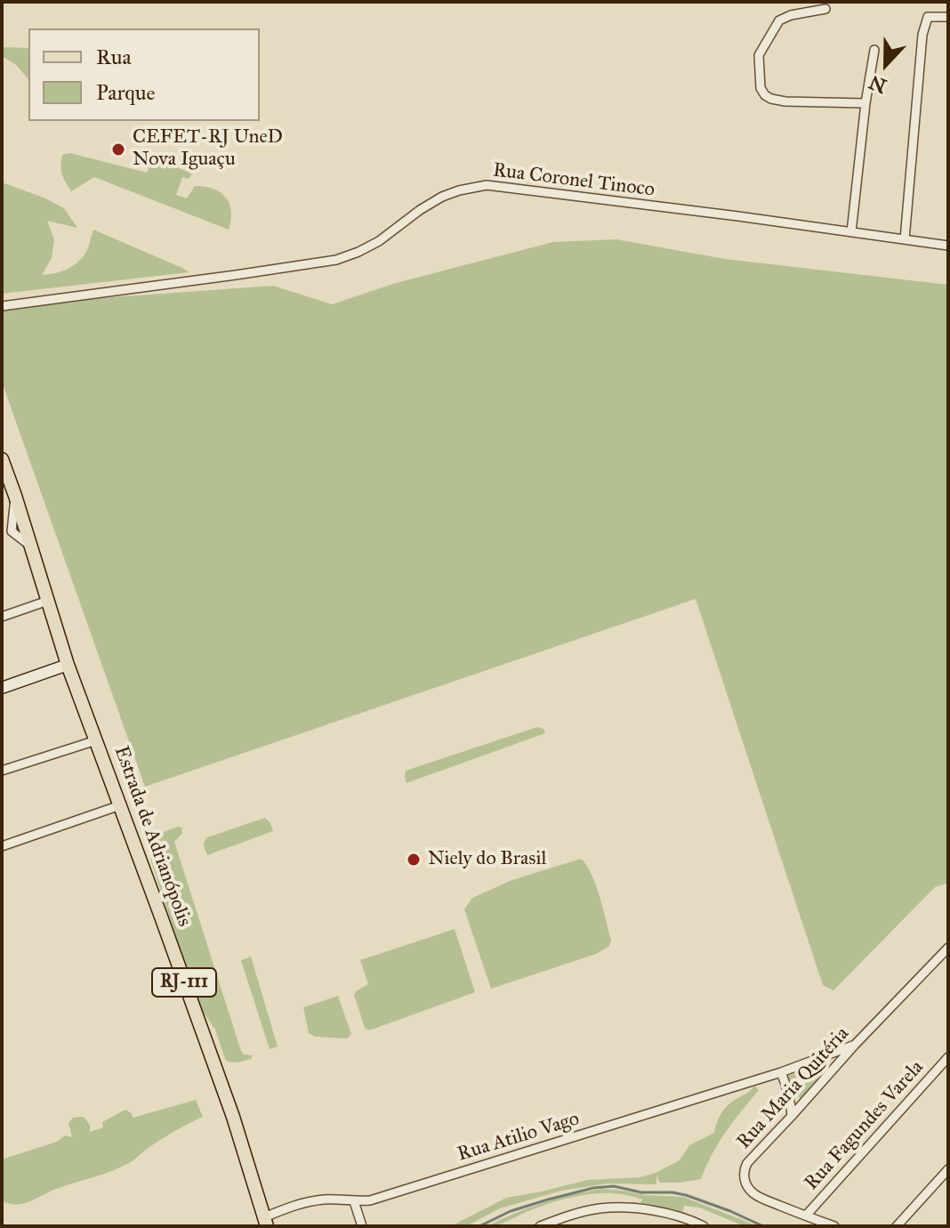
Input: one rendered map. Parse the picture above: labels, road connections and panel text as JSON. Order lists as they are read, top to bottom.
{
  "streets": {
    "main road": ["Estrada de Adrianópolis", "RJ-111"],
    "street": [
      "Rua Coronel Tinoco",
      "Rua Maria Quitéria",
      "Rua Fagundes Varela",
      "Rua Atilio Vago"
    ]
  },
  "crossings": [
    ["Estrada de Adrianópolis", "Rua Atilio Vago"],
    ["Rua Maria Quitéria", "Rua Fagundes Varela"],
    ["Rua Maria Quitéria", "Rua Atilio Vago"]
  ],
  "places": ["CEFET-RJ UneD Nova Iguaçu", "Niely do Brasil"],
  "legend": ["Rua", "Parque"],
  "north": "bottom"
}
